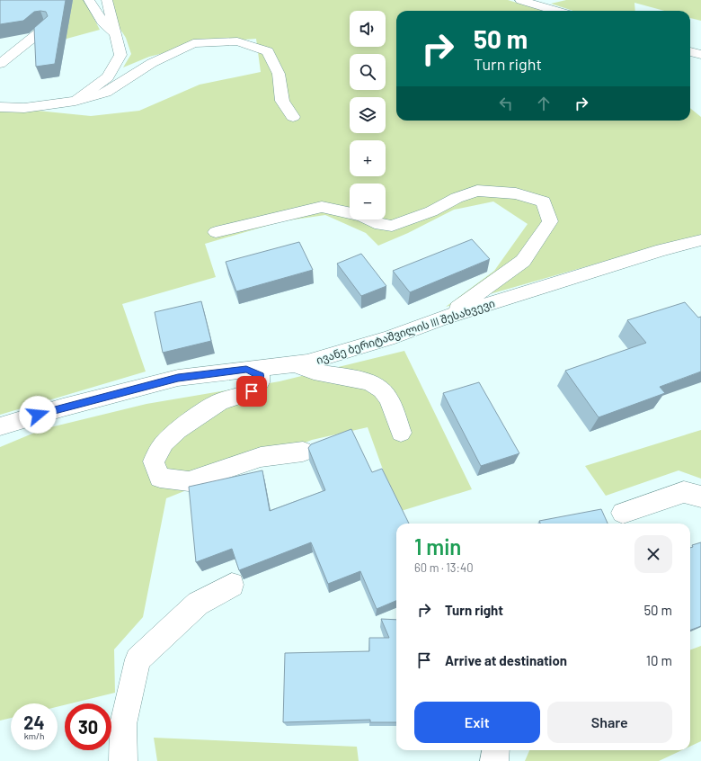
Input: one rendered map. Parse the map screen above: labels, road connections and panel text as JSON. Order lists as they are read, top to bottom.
{
  "streets": {
    "street": ["ივანე ბერიტაშვილის III შესახვევი"]
  },
  "page": {
    "map_buttons": ["+", "−"],
    "turn": ["50 m", "Turn right"],
    "heading": ["1 min", "60 m · 13:40"],
    "list": [
      {
        "name": "Turn right",
        "value": "50 m"
      },
      {
        "name": "Arrive at destination",
        "value": "10 m"
      }
    ],
    "buttons": ["Exit", "Share"],
    "speed": "24 km/h",
    "limit": "30"
  }
}
